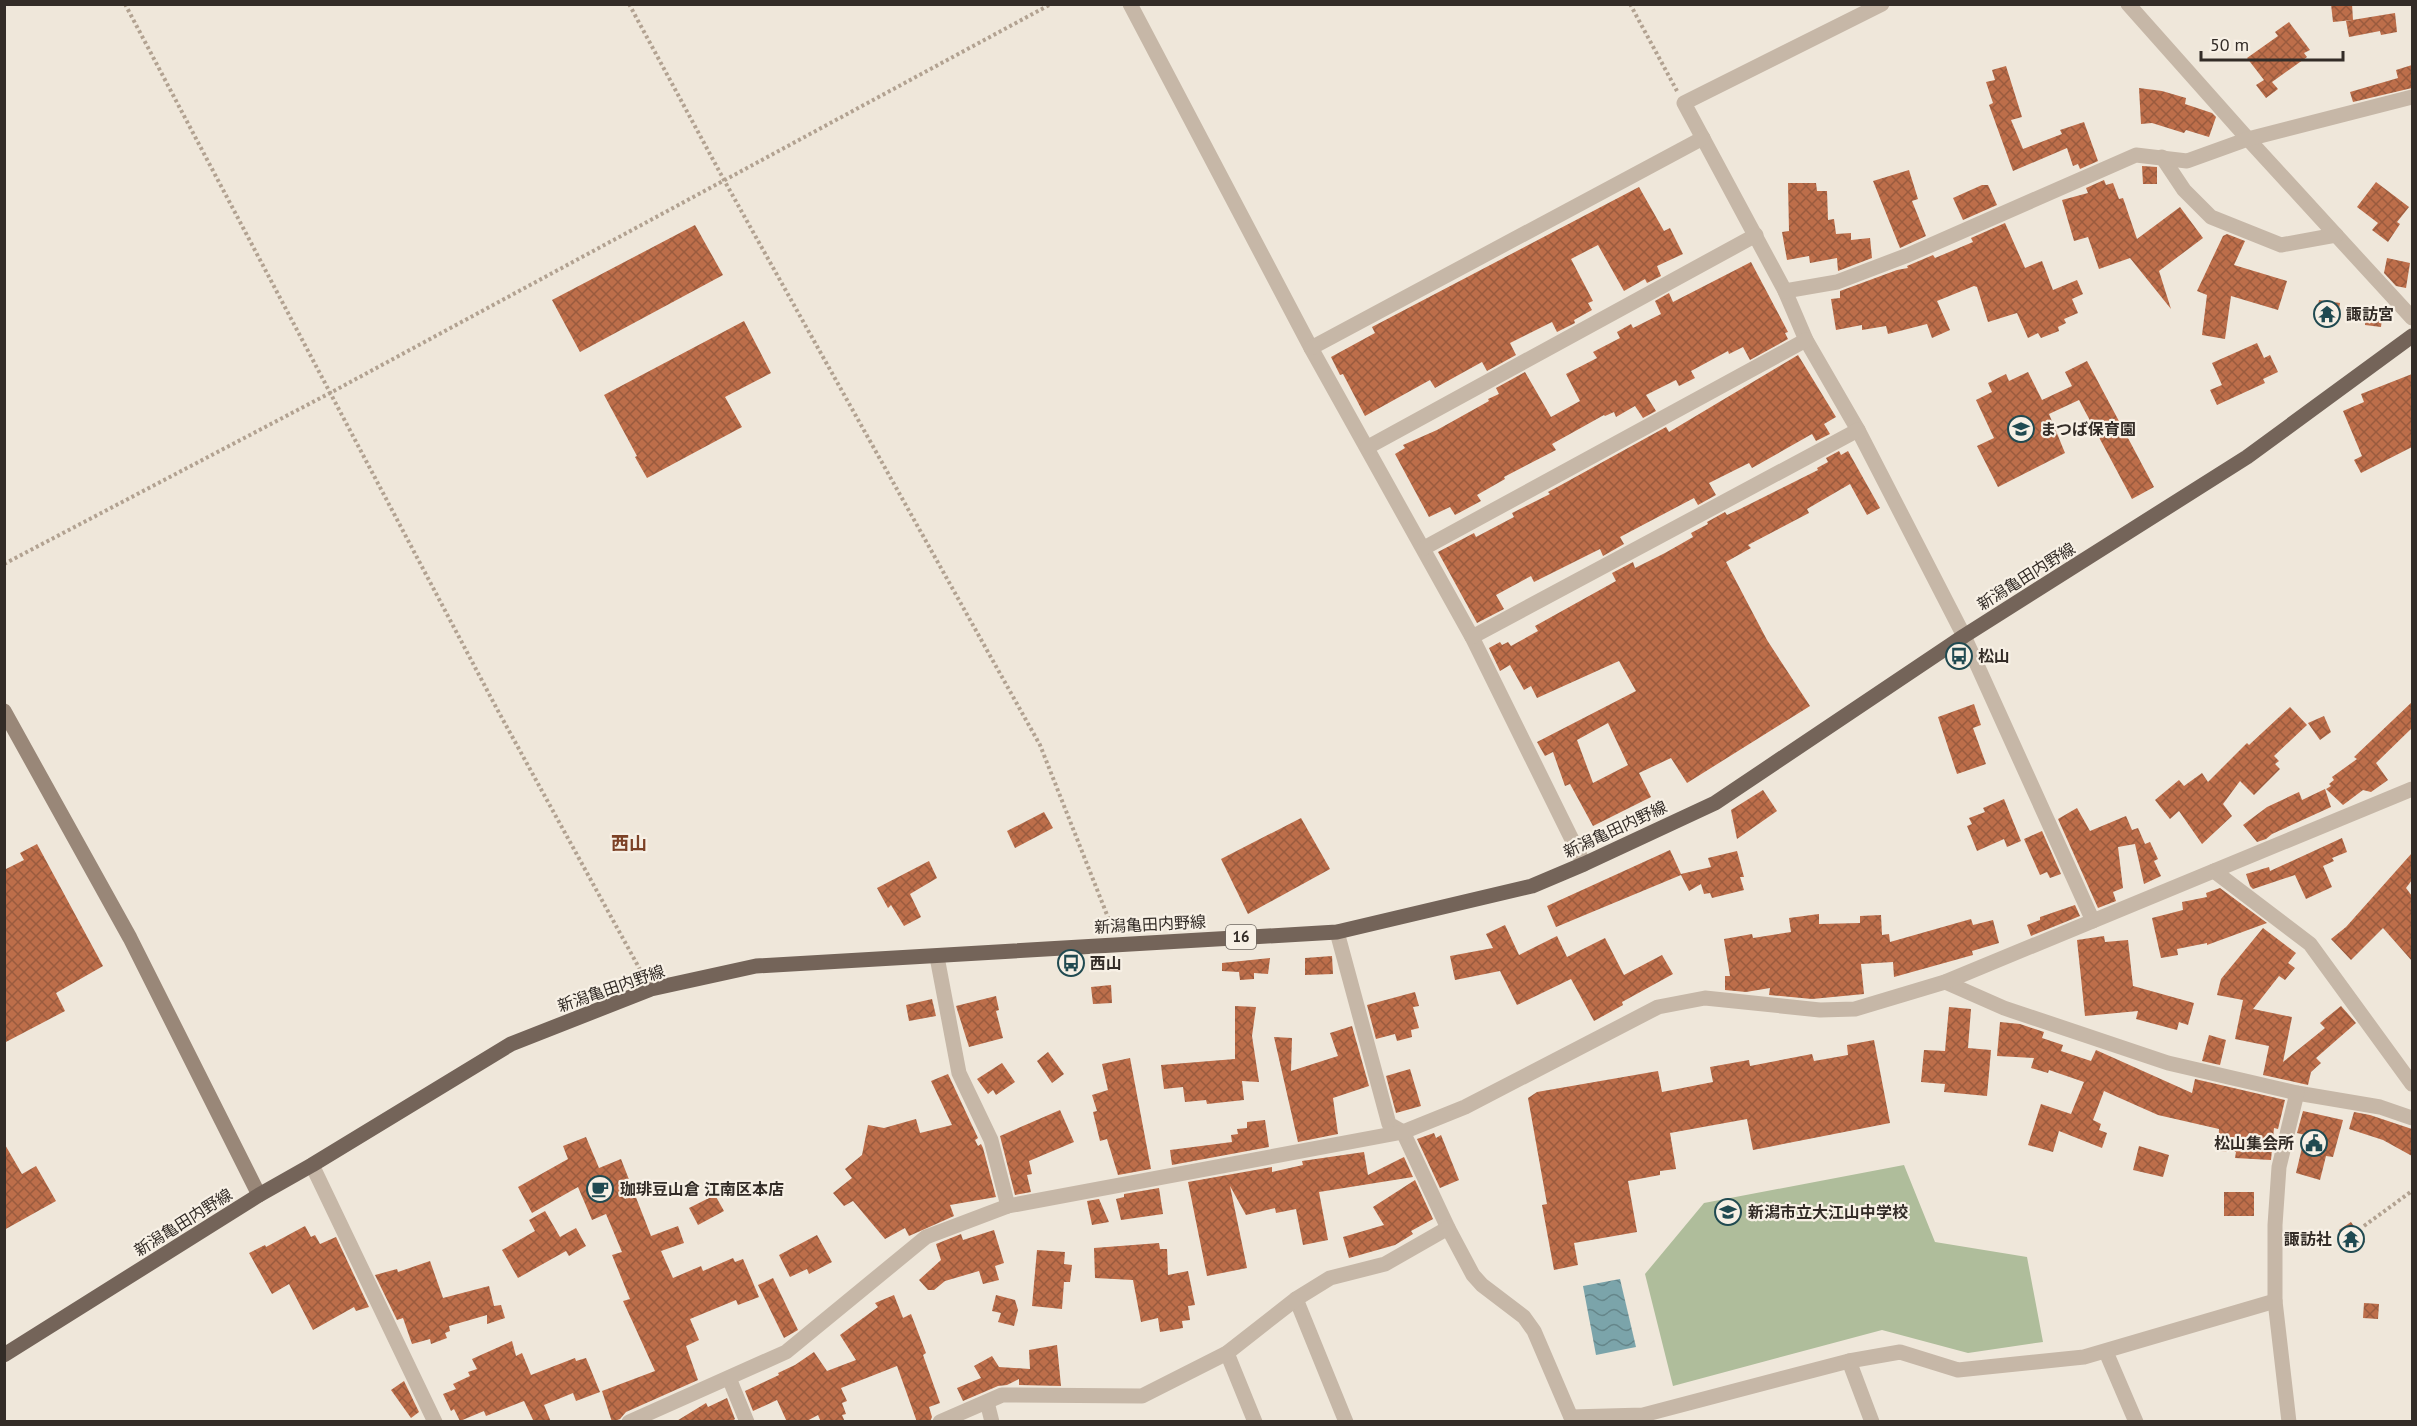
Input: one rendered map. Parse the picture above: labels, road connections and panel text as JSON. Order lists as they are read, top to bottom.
{
  "streets": {
    "main road": ["新潟亀田内野線", "16"]
  },
  "districts": ["西山"],
  "places": {
    "temple": ["諏訪宮", "諏訪社"],
    "school or university": ["まつば保育園", "新潟市立大江山中学校"],
    "bus stop": ["松山", "西山"],
    "public building": ["松山集会所"],
    "cafe": ["珈琲豆山倉 江南区本店"]
  },
  "scale_bar": "50 m"
}
